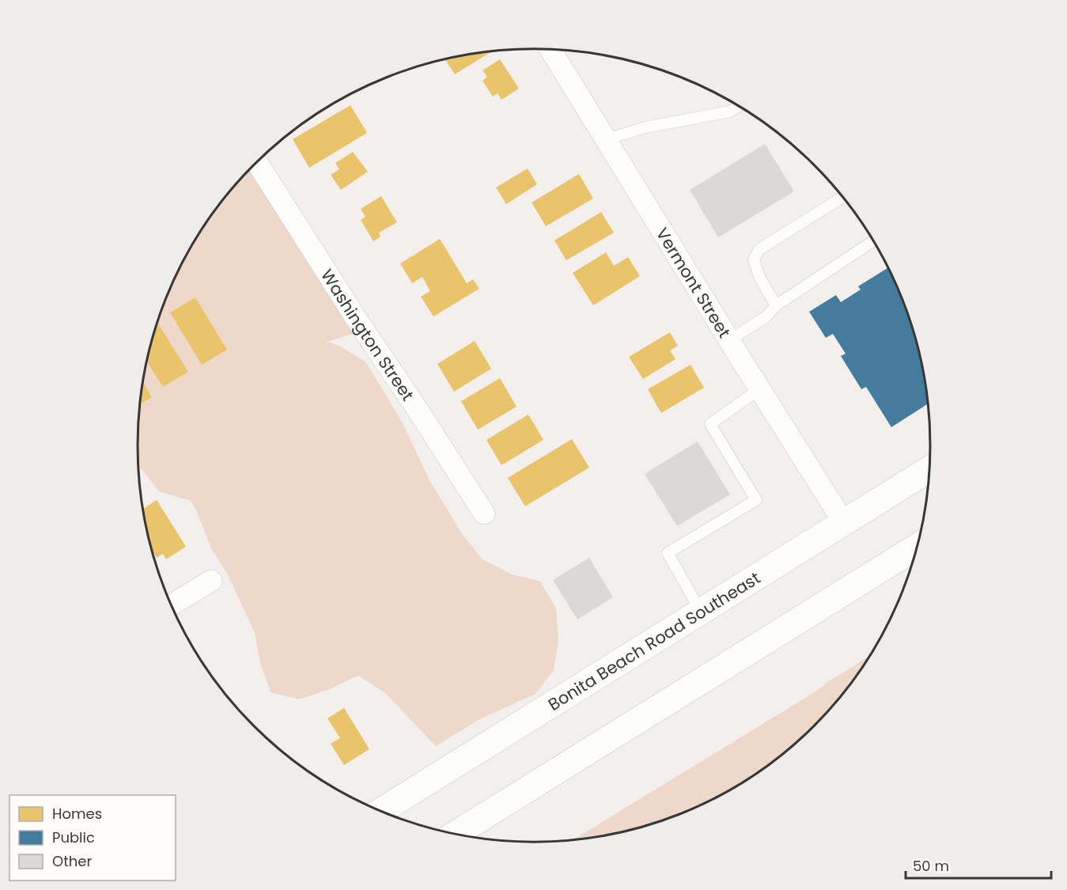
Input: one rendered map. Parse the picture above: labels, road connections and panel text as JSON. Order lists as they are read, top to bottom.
{
  "streets": {
    "main road": ["Bonita Beach Road Southeast"],
    "street": ["Vermont Street", "Washington Street"]
  },
  "crossings": [
    ["Vermont Street", "Bonita Beach Road Southeast"]
  ],
  "legend": ["Homes", "Public", "Other"],
  "scale_bar": "50 m"
}
